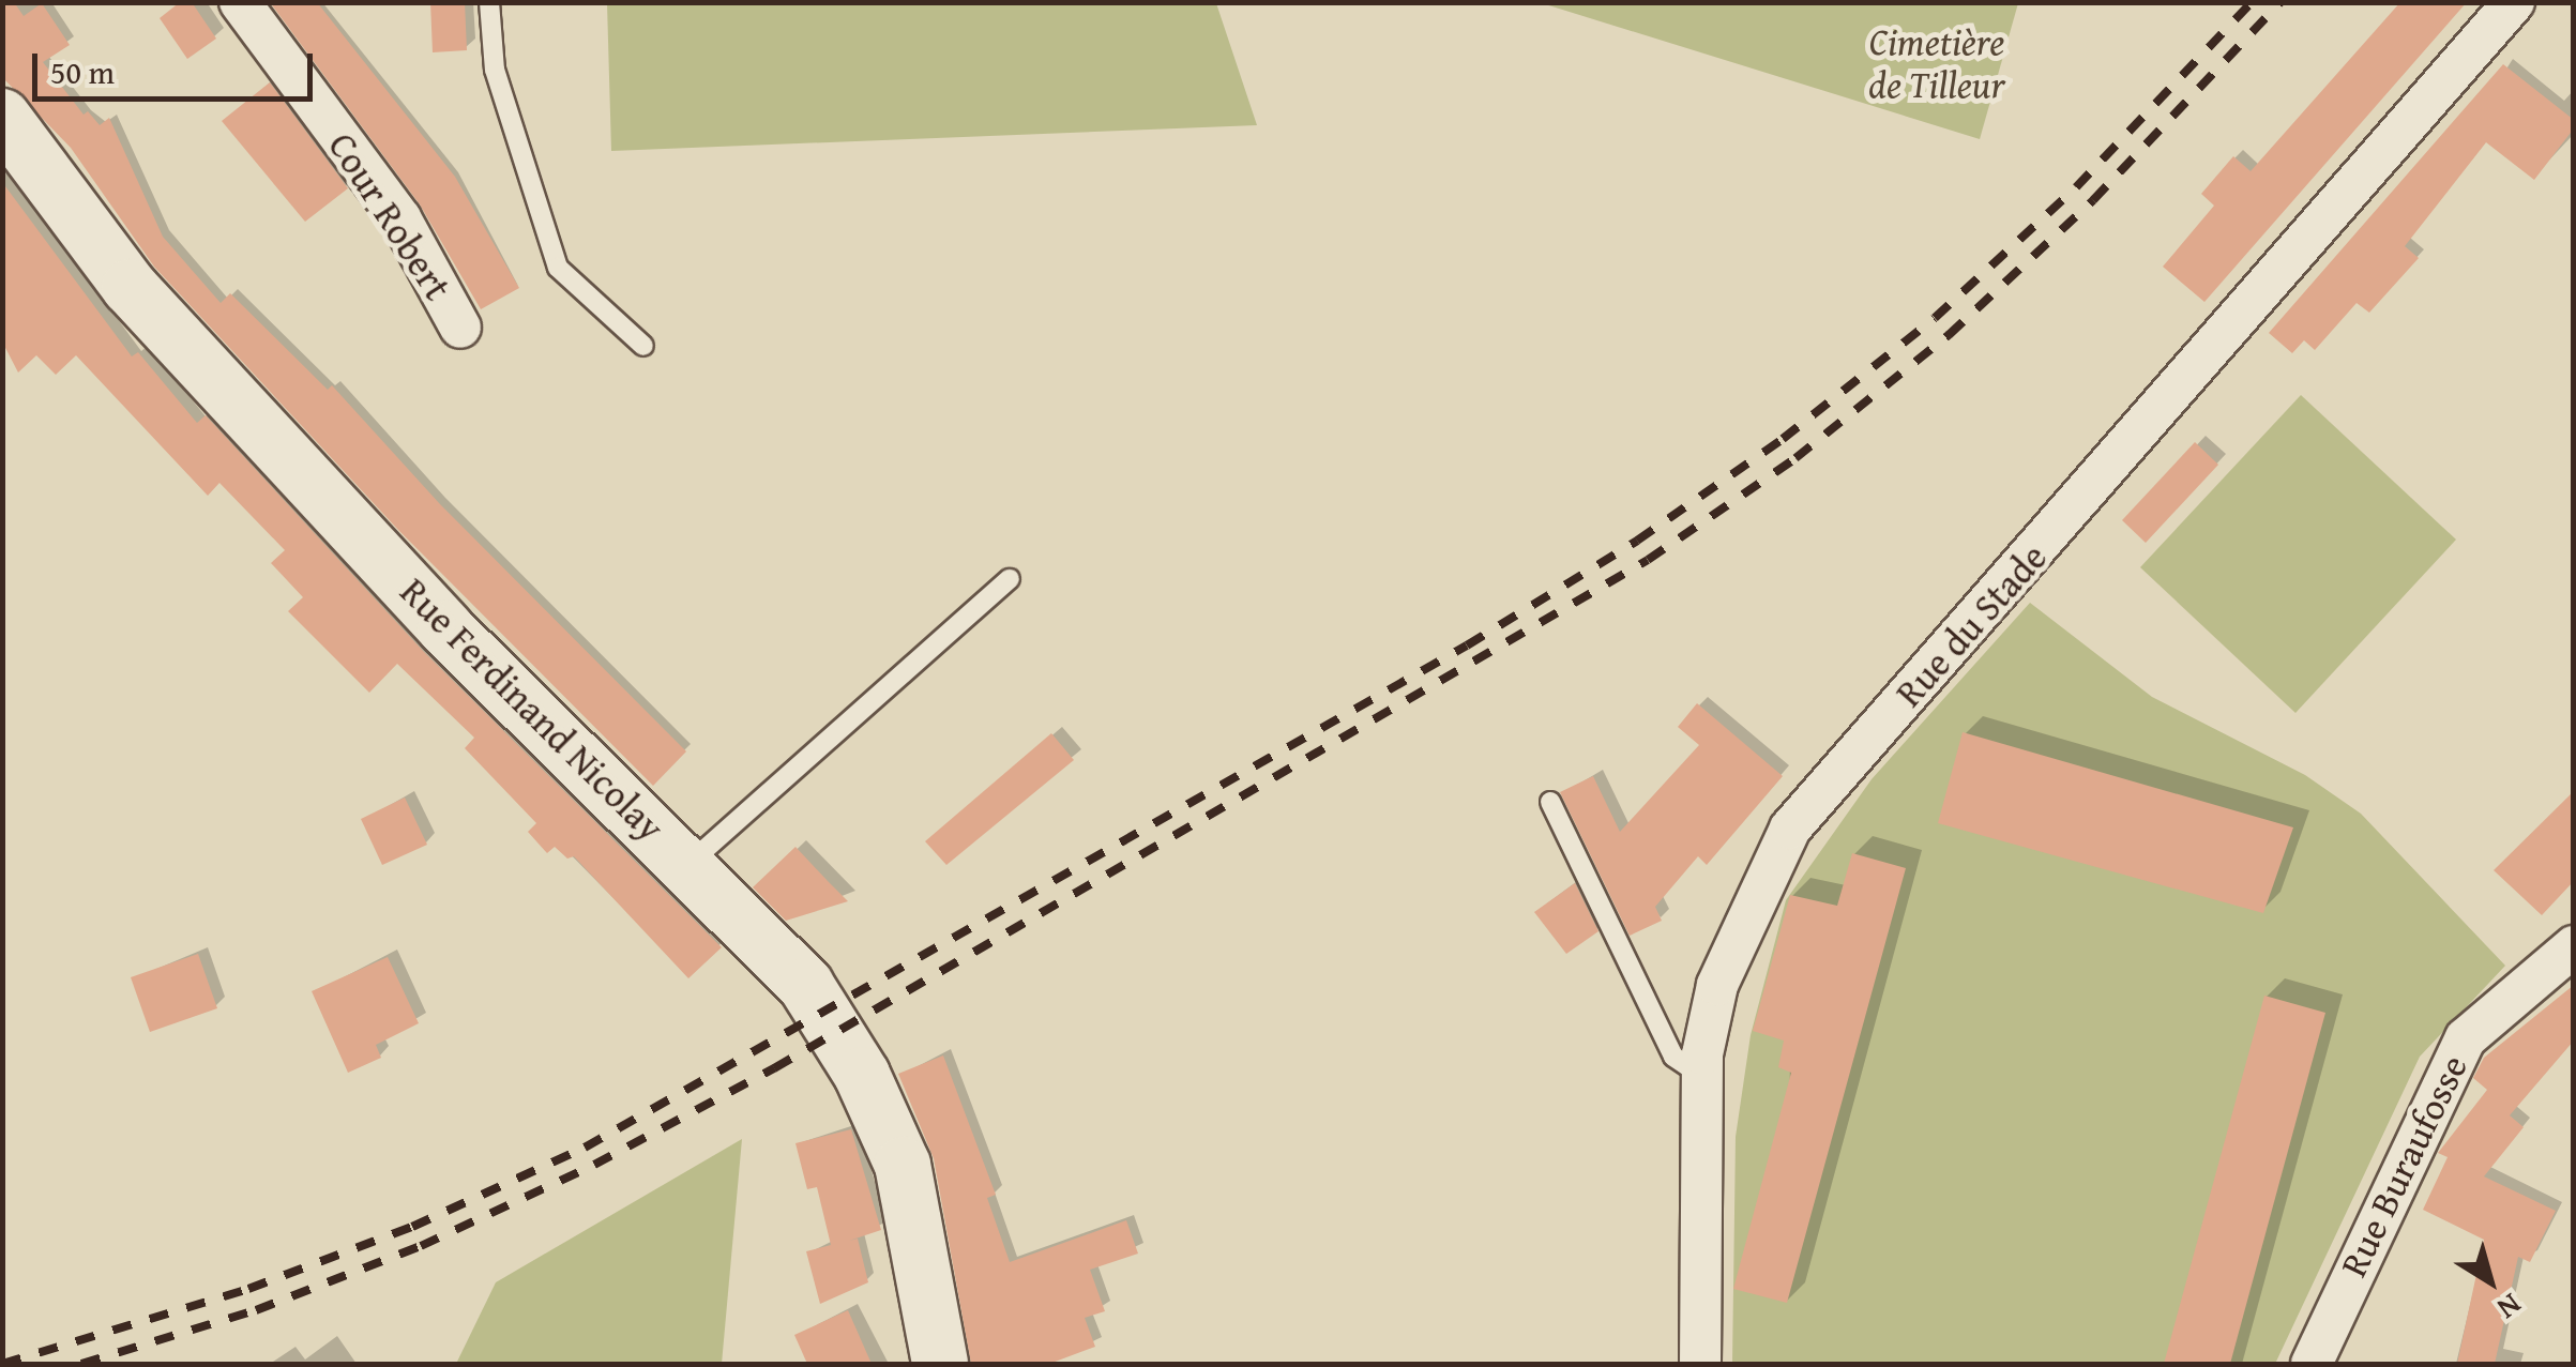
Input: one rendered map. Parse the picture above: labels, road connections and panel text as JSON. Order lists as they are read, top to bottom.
{
  "streets": {
    "street": [
      "Cour Robert",
      "Rue du Stade",
      "Rue Ferdinand Nicolay",
      "Rue Buraufosse"
    ]
  },
  "parks": ["Cimetière de Tilleur"],
  "scale_bar": "50 m",
  "north": "bottom right"
}
